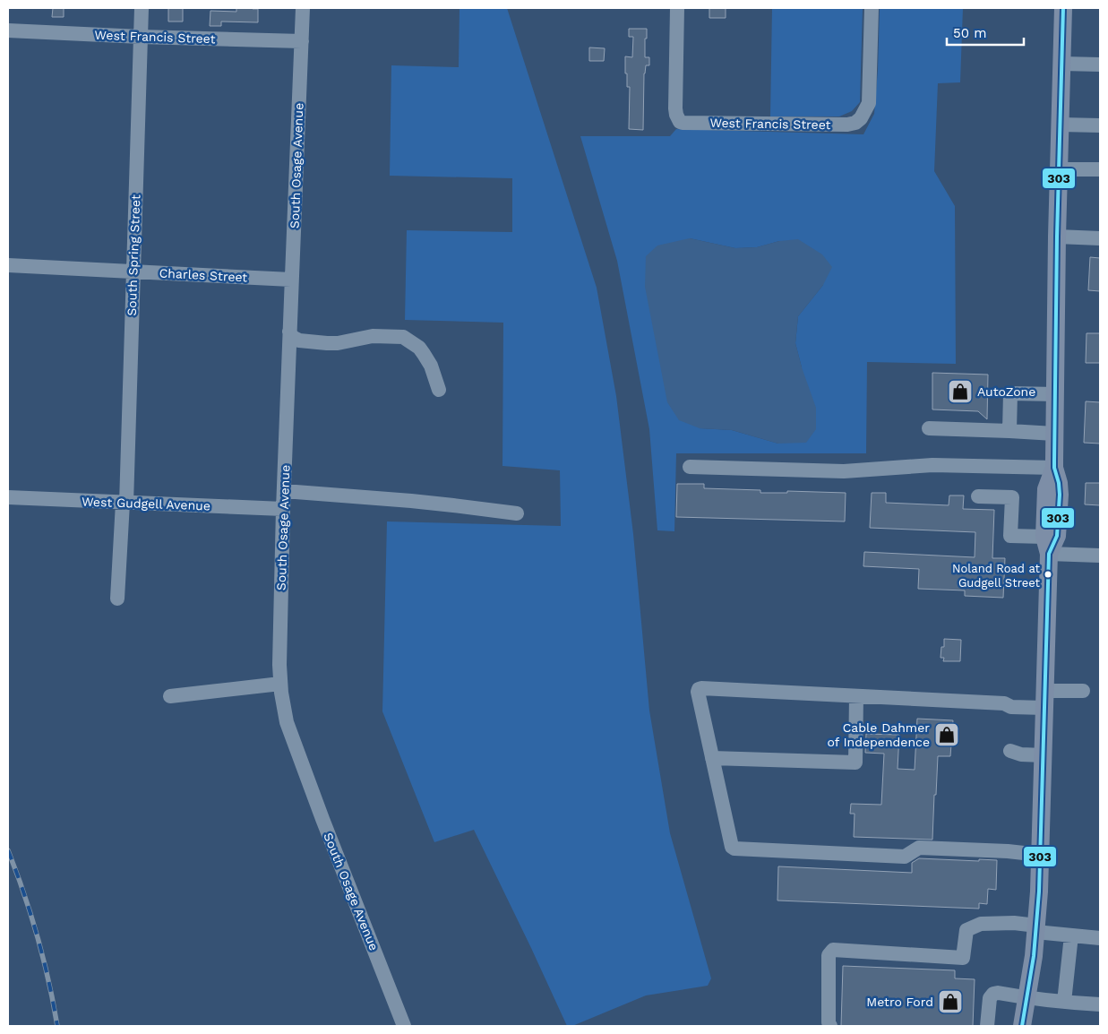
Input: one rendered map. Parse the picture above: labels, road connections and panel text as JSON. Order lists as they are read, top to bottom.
{
  "streets": {
    "street": [
      "West Francis Street",
      "South Osage Avenue",
      "South Spring Street",
      "Charles Street",
      "West Gudgell Avenue"
    ]
  },
  "crossings": [
    ["West Francis Street", "South Osage Avenue"],
    ["West Francis Street", "South Spring Street"],
    ["South Osage Avenue", "Charles Street"],
    ["South Osage Avenue", "West Gudgell Avenue"],
    ["South Spring Street", "Charles Street"],
    ["South Spring Street", "West Gudgell Avenue"]
  ],
  "places": {
    "shop": ["AutoZone", "Cable Dahmer of Independence", "Metro Ford"],
    "other": ["Noland Road at Gudgell Street"]
  },
  "lines": ["transit line 303"],
  "scale_bar": "50 m"
}
